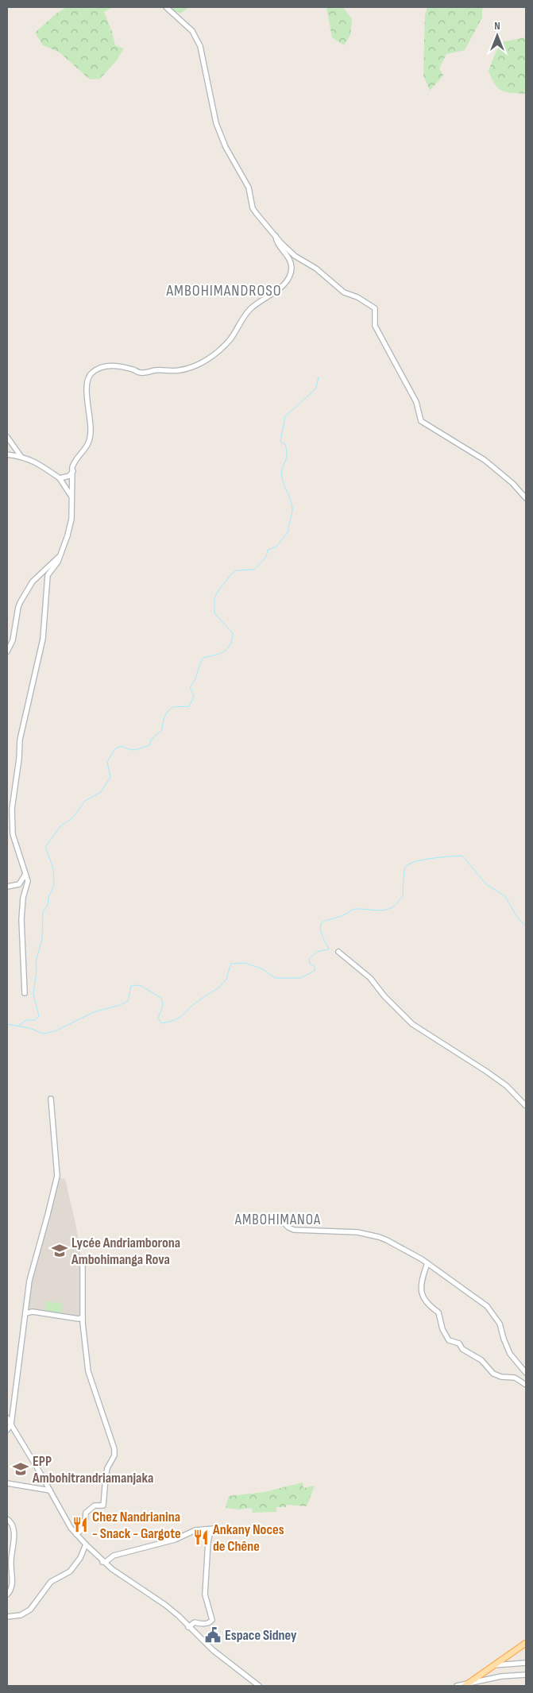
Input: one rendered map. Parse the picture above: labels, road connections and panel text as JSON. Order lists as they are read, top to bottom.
{
  "districts": ["AMBOHIMANDROSO", "AMBOHIMANOA"],
  "places": {
    "school or university": ["Lycée Andriamborona Ambohimanga Rova", "EPP Ambohitrandriamanjaka"],
    "restaurant": ["Chez Nandrianina - Snack - Gargote", "Ankany Noces de Chêne"],
    "public building": ["Espace Sidney"]
  },
  "north": "top"
}
